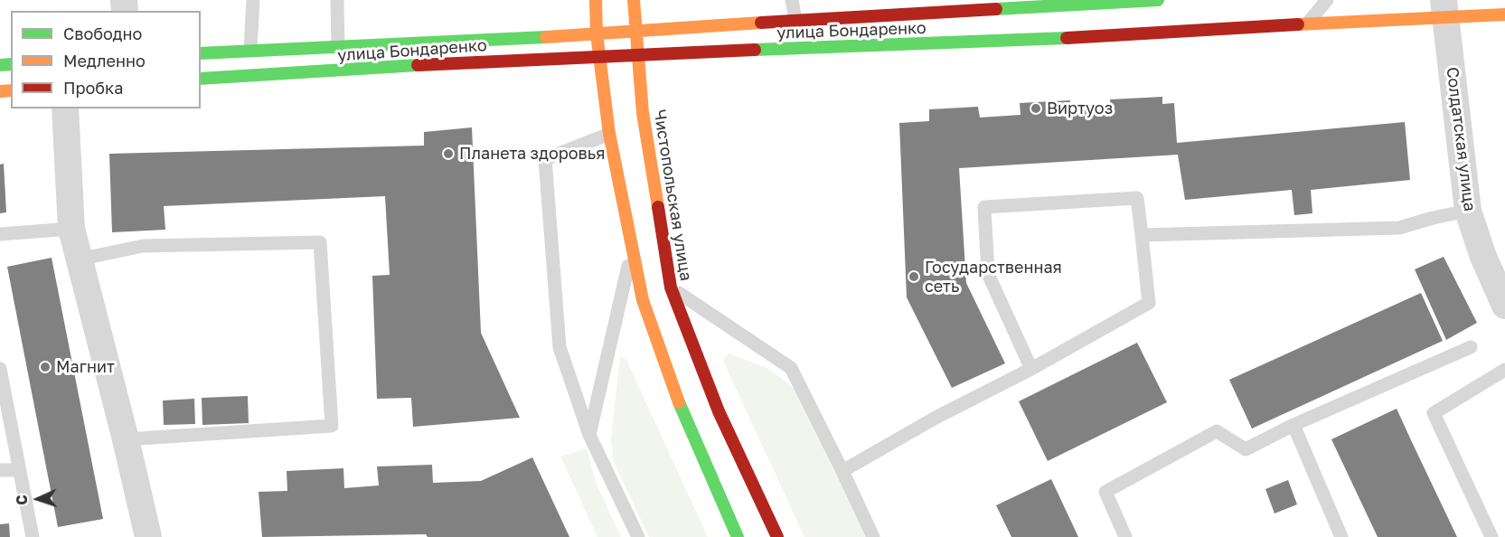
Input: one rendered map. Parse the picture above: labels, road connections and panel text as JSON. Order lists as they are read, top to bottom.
{
  "streets": {
    "street": ["улица Бондаренко", "Солдатская улица", "Чистопольская улица"]
  },
  "crossings": [
    ["улица Бондаренко", "Солдатская улица"],
    ["улица Бондаренко", "Чистопольская улица"]
  ],
  "places": [
    "Виртуоз",
    "Планета здоровья",
    "Государственная сеть",
    "Магнит"
  ],
  "legend": ["Свободно", "Медленно", "Пробка"],
  "north": "left"
}
